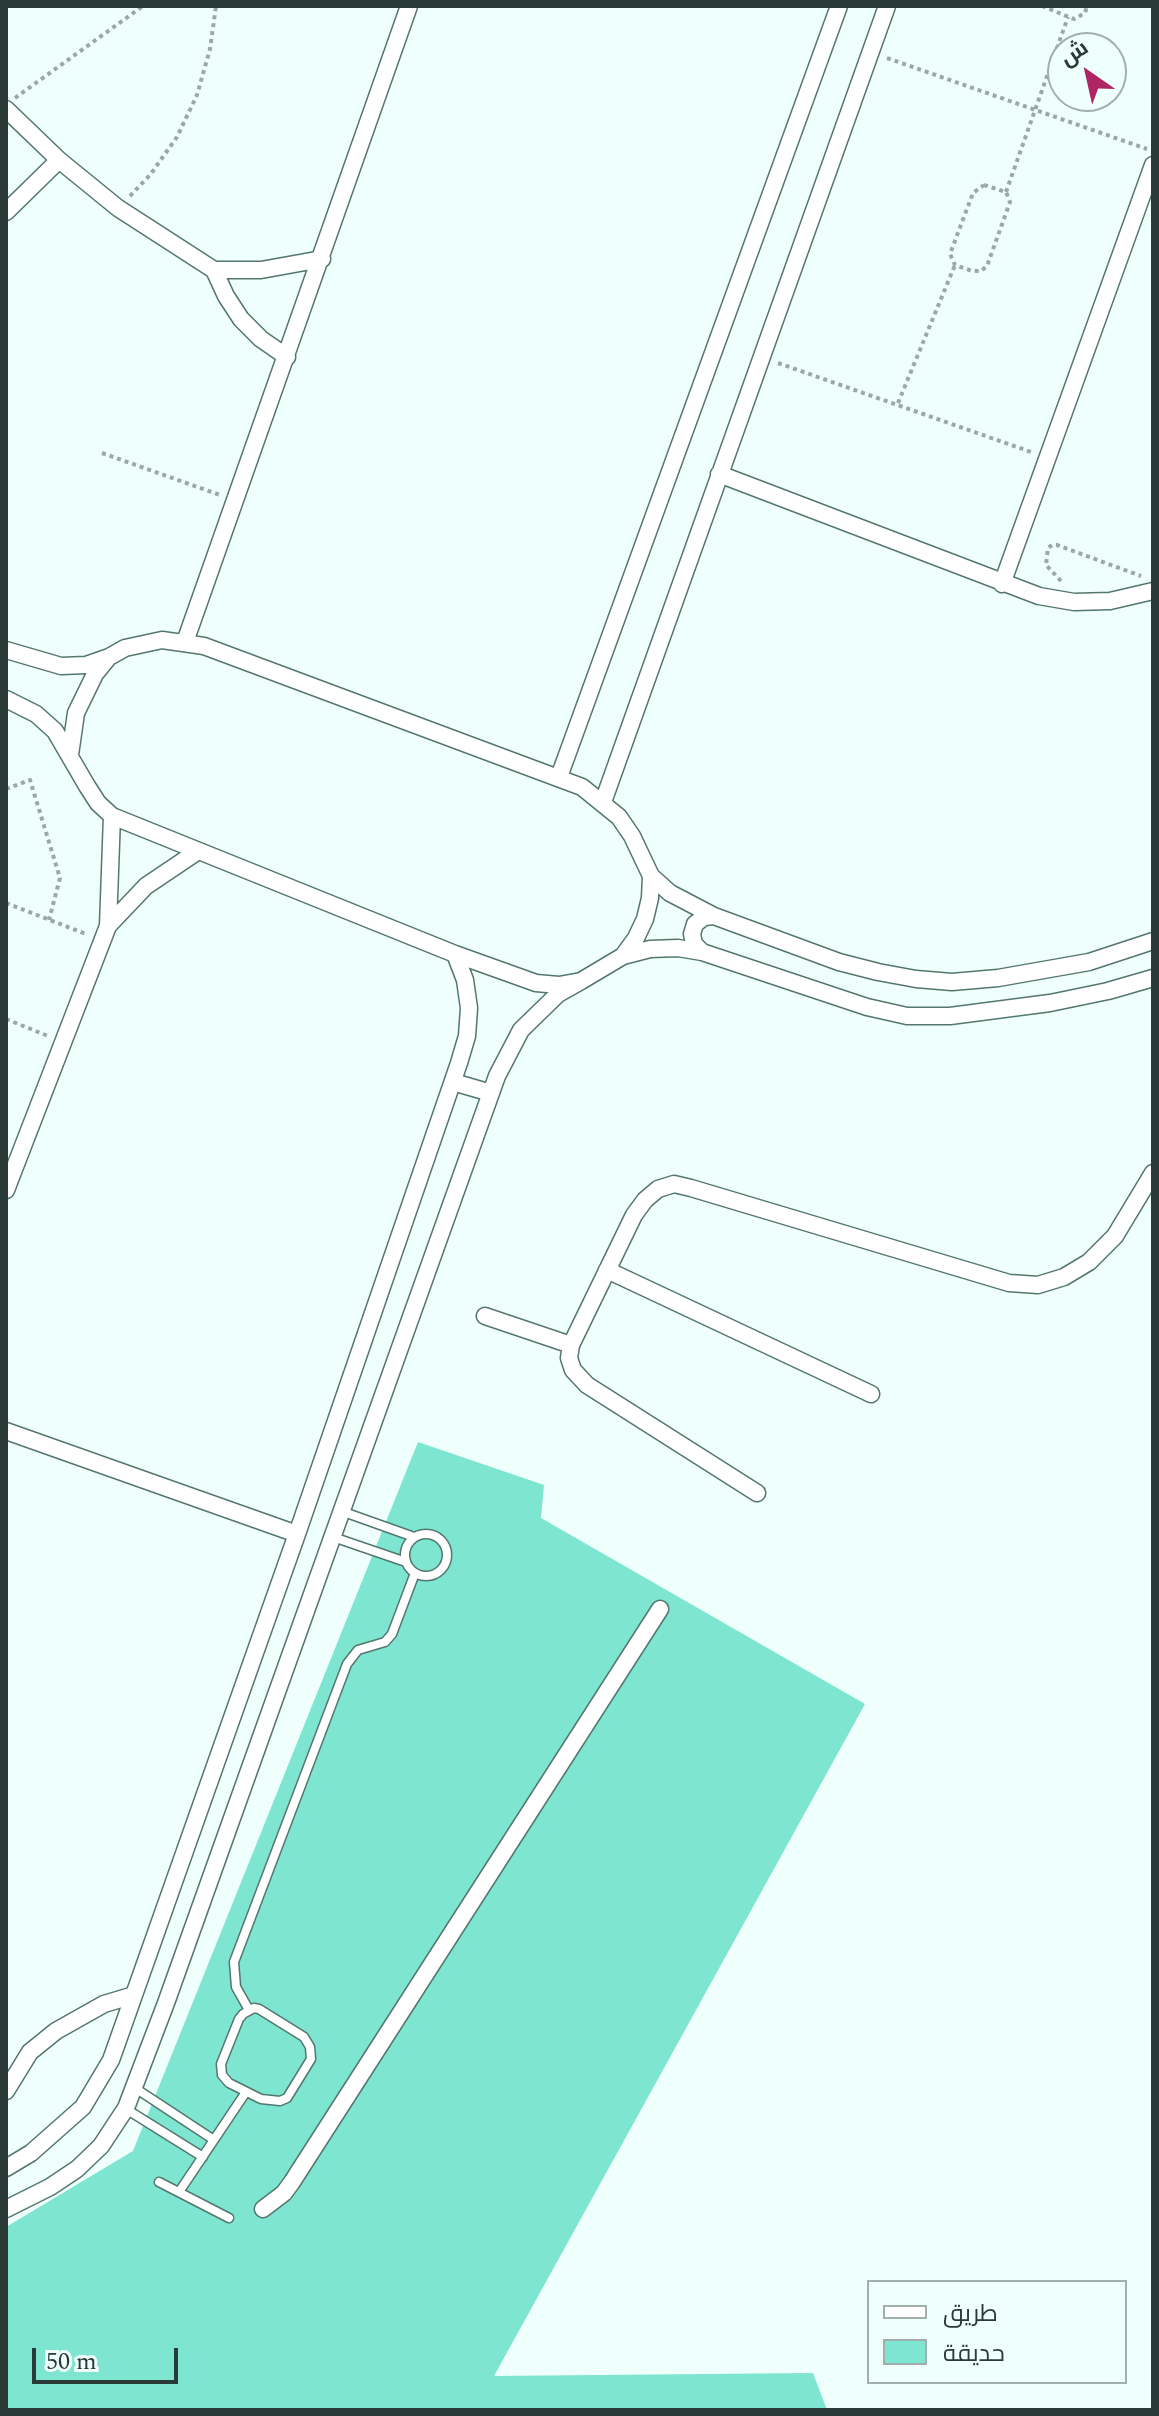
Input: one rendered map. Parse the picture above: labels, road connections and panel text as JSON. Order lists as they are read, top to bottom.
{
  "legend": ["طريق", "حديقة"],
  "scale_bar": "50 m",
  "north": "top left"
}
